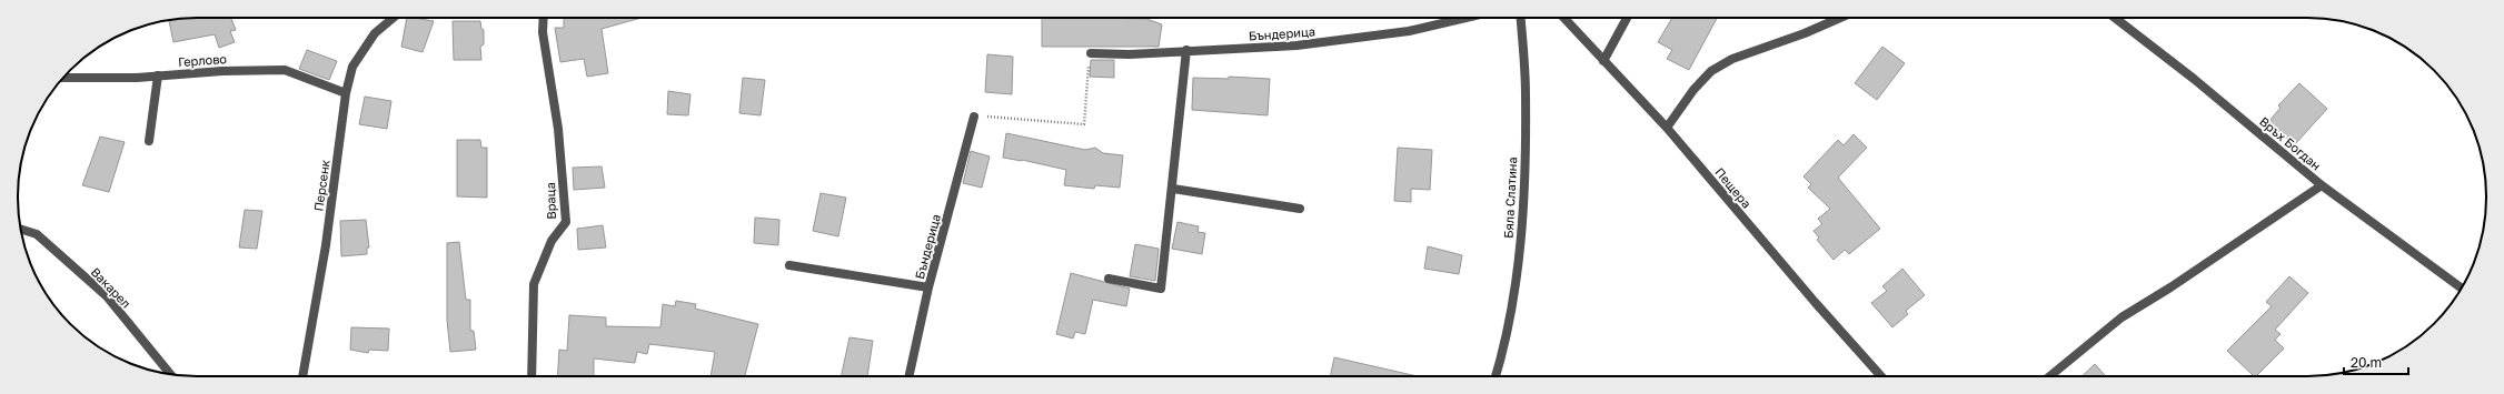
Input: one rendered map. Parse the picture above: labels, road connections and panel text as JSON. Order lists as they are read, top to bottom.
{
  "streets": {
    "street": [
      "Бъндерица",
      "Герлово",
      "Връх Богдан",
      "Персенк",
      "Пещера",
      "Бяла Слатина",
      "Враца",
      "Вакарел"
    ]
  },
  "crossings": [
    ["Герлово", "Персенк"]
  ],
  "scale_bar": "20 m"
}
